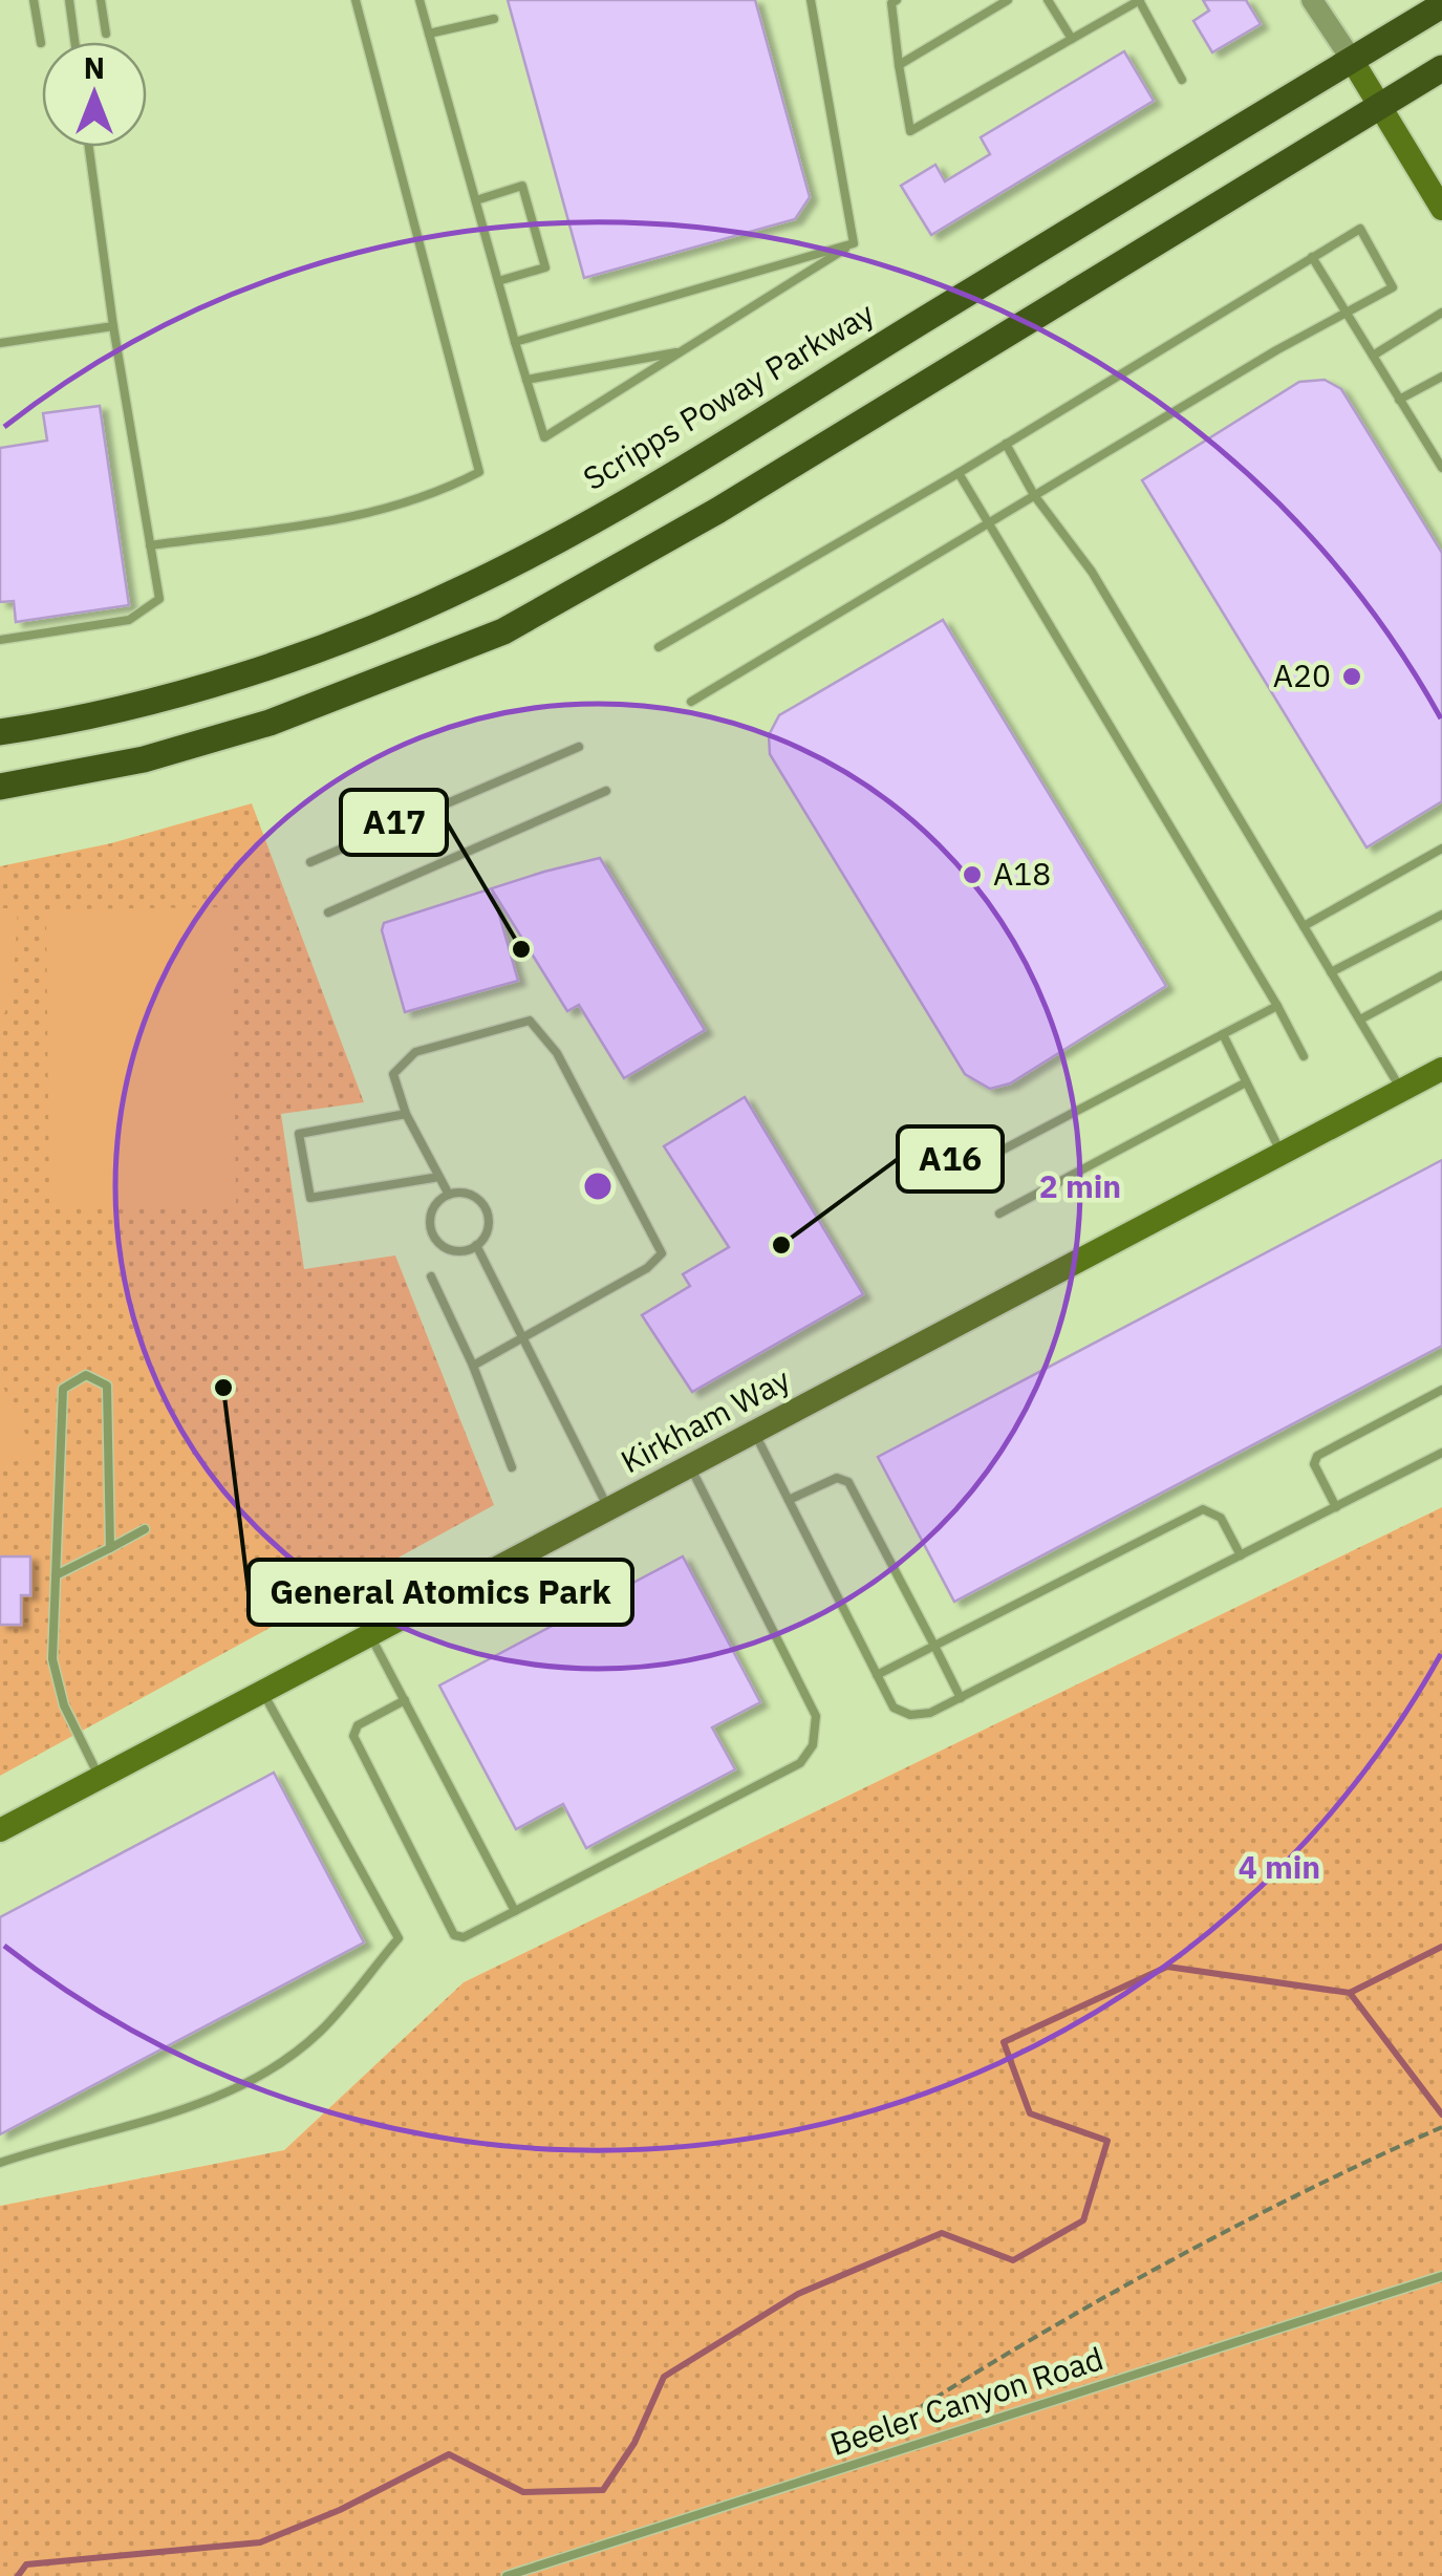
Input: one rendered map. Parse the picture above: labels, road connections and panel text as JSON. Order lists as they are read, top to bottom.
{
  "streets": {
    "main road": ["Scripps Poway Parkway", "Kirkham Way"],
    "lane": ["Beeler Canyon Road"]
  },
  "places": [
    "A20",
    "A18",
    "A17",
    "A16",
    "General Atomics Park"
  ],
  "north": "top",
  "rings": ["2 min", "4 min"]
}
